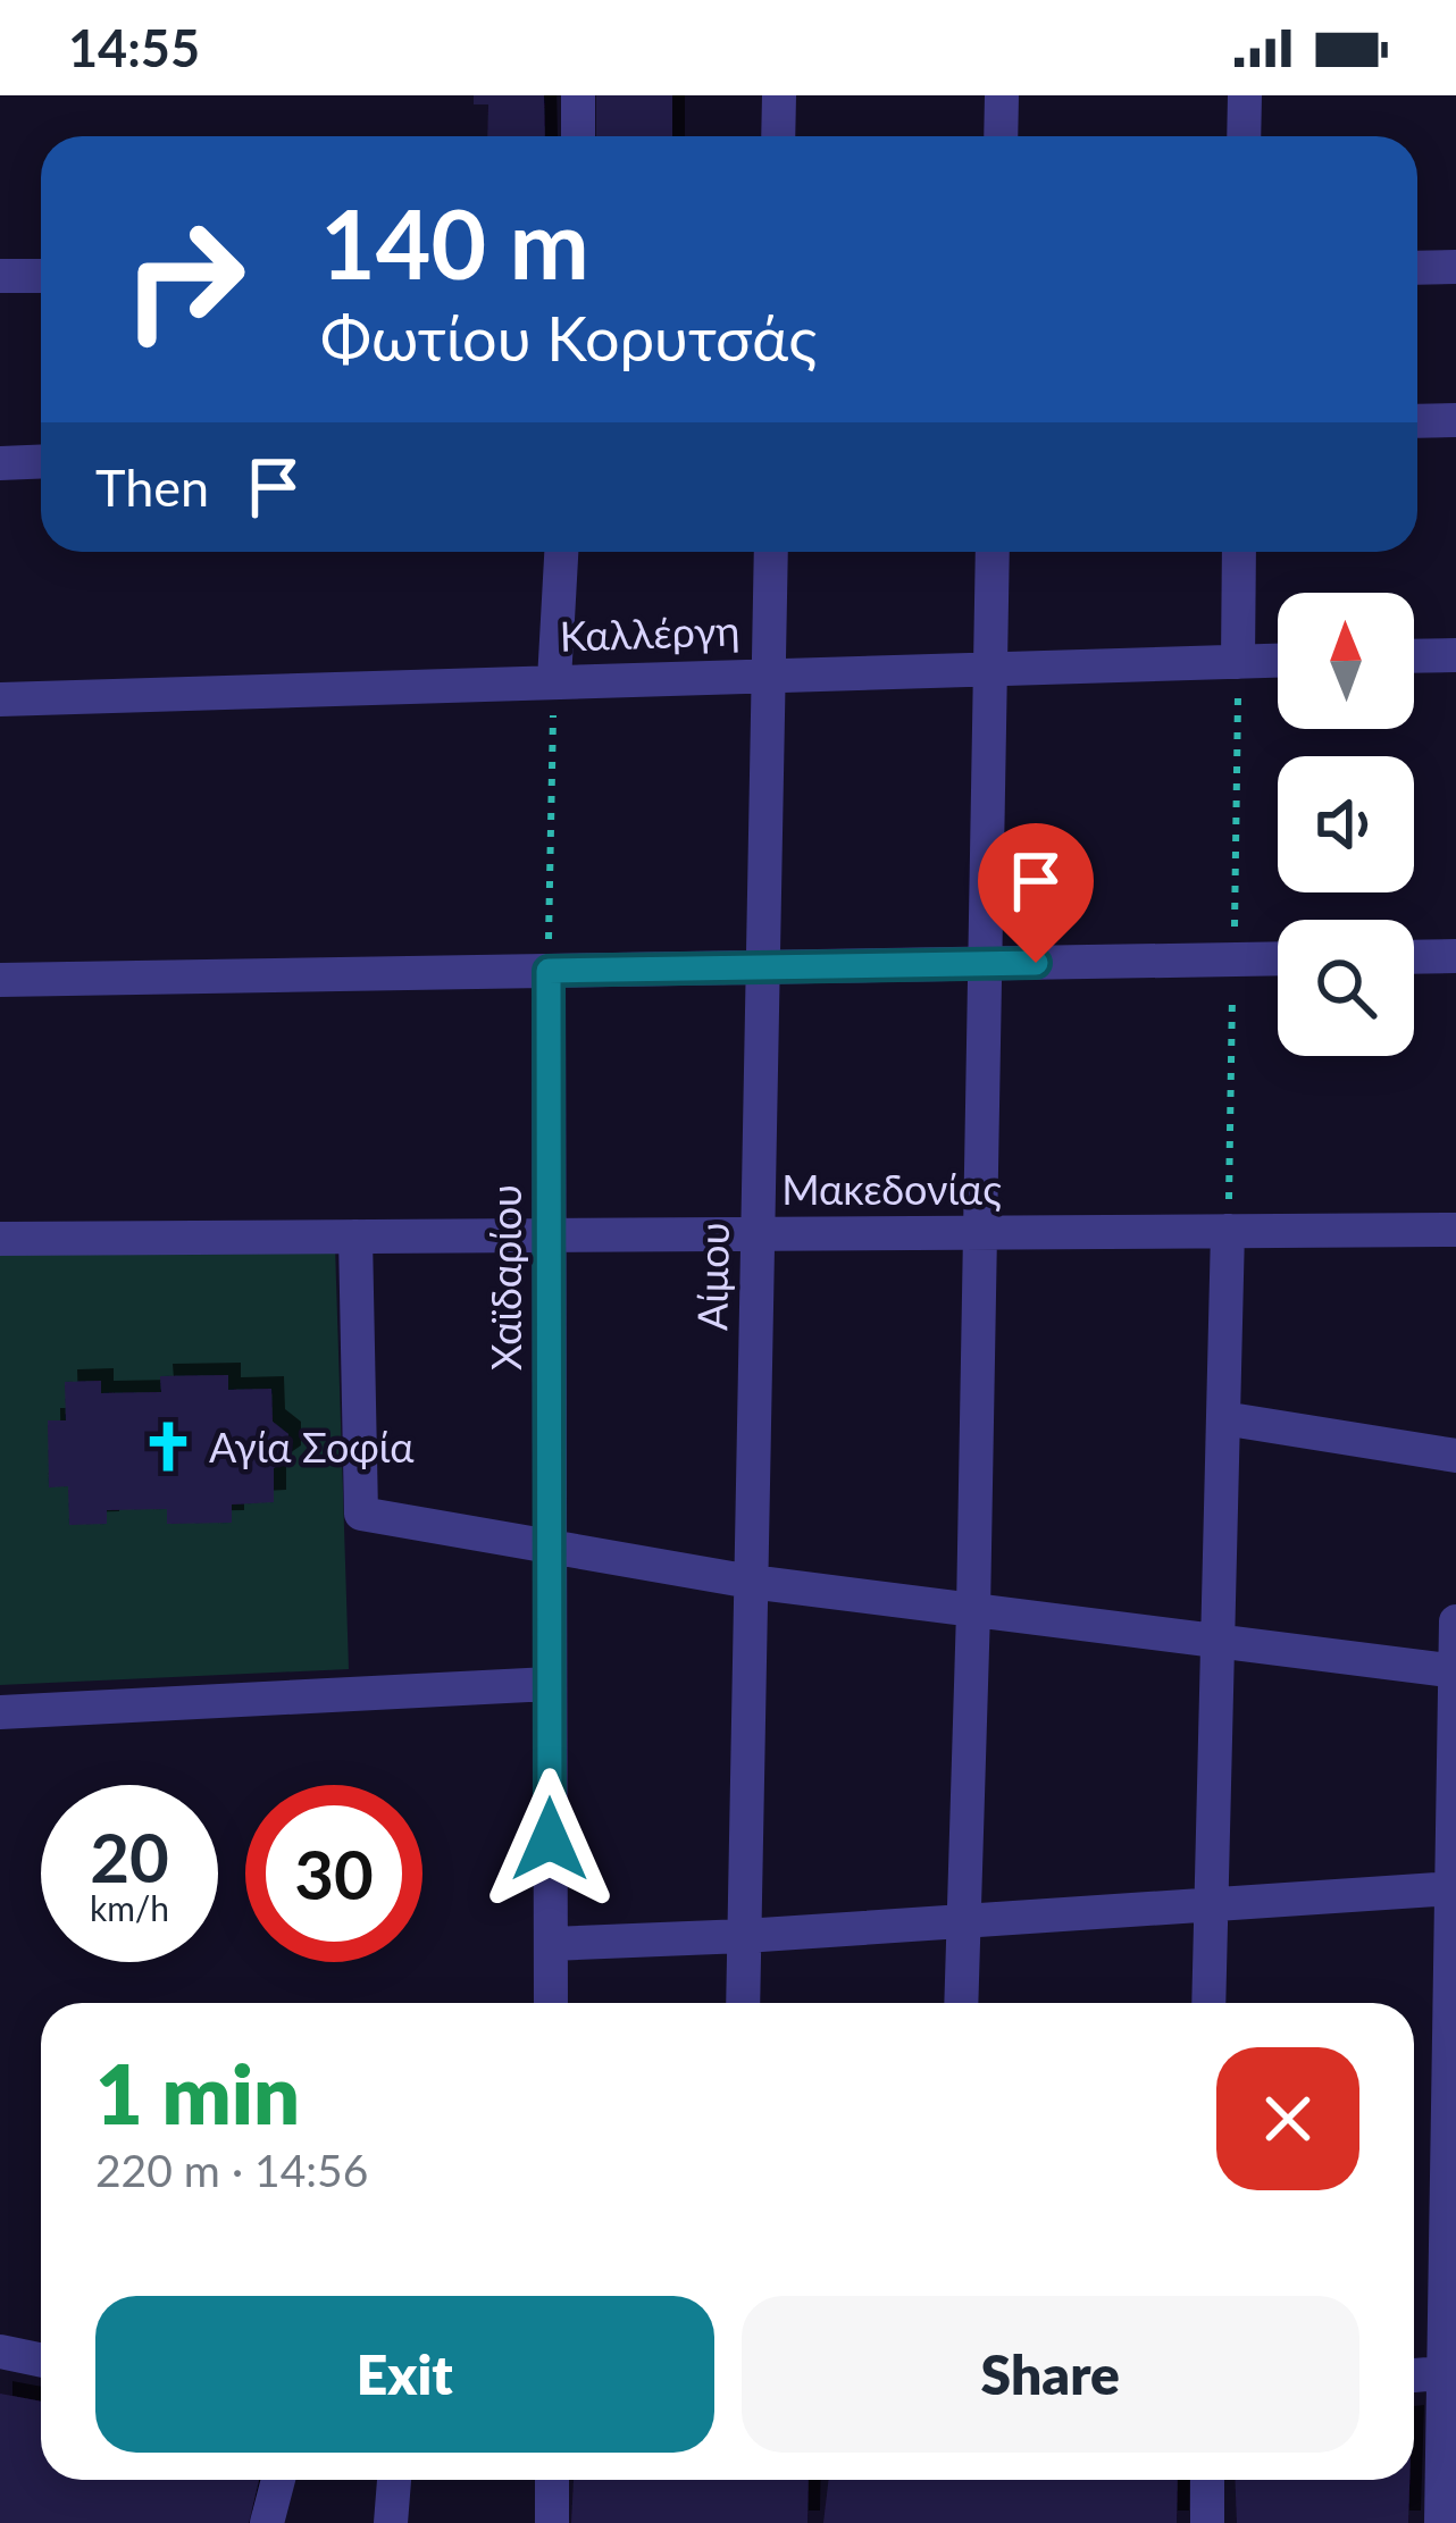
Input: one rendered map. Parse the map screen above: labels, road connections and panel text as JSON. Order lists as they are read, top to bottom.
{
  "streets": {
    "street": [
      "Καλλέργη",
      "Μακεδονίας",
      "Αίμου",
      "Χαϊδαρίου"
    ]
  },
  "crossings": [
    ["Καλλέργη", "Αίμου"],
    ["Μακεδονίας", "Αίμου"],
    ["Μακεδονίας", "Χαϊδαρίου"]
  ],
  "places": {
    "church": ["Αγία Σοφία"]
  },
  "north": "top",
  "page": {
    "status": "14:55",
    "turn": ["140 m", "Φωτίου Κορυτσάς"],
    "then": "Then",
    "speed": "20 km/h",
    "limit": "30",
    "heading": ["1 min", "220 m · 14:56"],
    "buttons": ["Exit", "Share"]
  }
}
